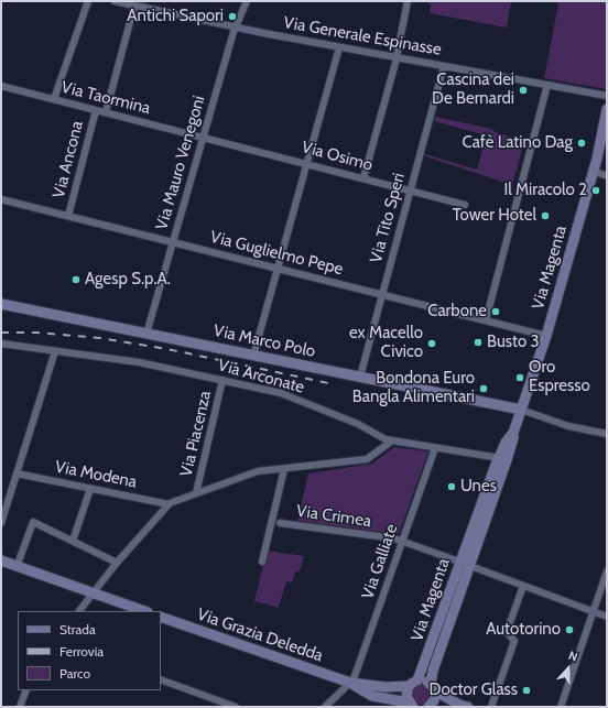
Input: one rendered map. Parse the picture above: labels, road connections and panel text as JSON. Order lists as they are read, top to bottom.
{
  "streets": {
    "street": [
      "Via Generale Espinasse",
      "Via Taormina",
      "Via Osimo",
      "Via Ancona",
      "Via Mauro Venegoni",
      "Via Tito Speri",
      "Via Guglielmo Pepe",
      "Via Magenta",
      "Via Marco Polo",
      "Via Arconate",
      "Via Piacenza",
      "Via Modena",
      "Via Crimea",
      "Via Galliate",
      "Via Grazia Deledda"
    ]
  },
  "crossings": [
    ["Via Generale Espinasse", "Via Ancona"],
    ["Via Generale Espinasse", "Via Mauro Venegoni"],
    ["Via Generale Espinasse", "Via Tito Speri"],
    ["Via Taormina", "Via Osimo"],
    ["Via Taormina", "Via Ancona"],
    ["Via Taormina", "Via Mauro Venegoni"],
    ["Via Osimo", "Via Mauro Venegoni"],
    ["Via Osimo", "Via Tito Speri"],
    ["Via Ancona", "Via Guglielmo Pepe"],
    ["Via Mauro Venegoni", "Via Guglielmo Pepe"],
    ["Via Mauro Venegoni", "Via Marco Polo"],
    ["Via Tito Speri", "Via Guglielmo Pepe"],
    ["Via Tito Speri", "Via Marco Polo"],
    ["Via Guglielmo Pepe", "Via Magenta"],
    ["Via Magenta", "Via Marco Polo"],
    ["Via Magenta", "Via Arconate"],
    ["Via Magenta", "Via Crimea"],
    ["Via Magenta", "Via Grazia Deledda"],
    ["Via Arconate", "Via Piacenza"],
    ["Via Arconate", "Via Galliate"],
    ["Via Crimea", "Via Galliate"],
    ["Via Galliate", "Via Grazia Deledda"]
  ],
  "places": [
    "Antichi Sapori",
    "Cascina dei De Bernardi",
    "Cafè Latino Dag",
    "Il Miracolo 2",
    "Tower Hotel",
    "Agesp S.p.A.",
    "Carbone",
    "Busto 3",
    "ex Macello Civico",
    "Oro Espresso",
    "Bondona Euro Bangla Alimentari",
    "Unes",
    "Autotorino",
    "Doctor Glass"
  ],
  "legend": ["Strada", "Ferrovia", "Parco"],
  "north": "top"
}
